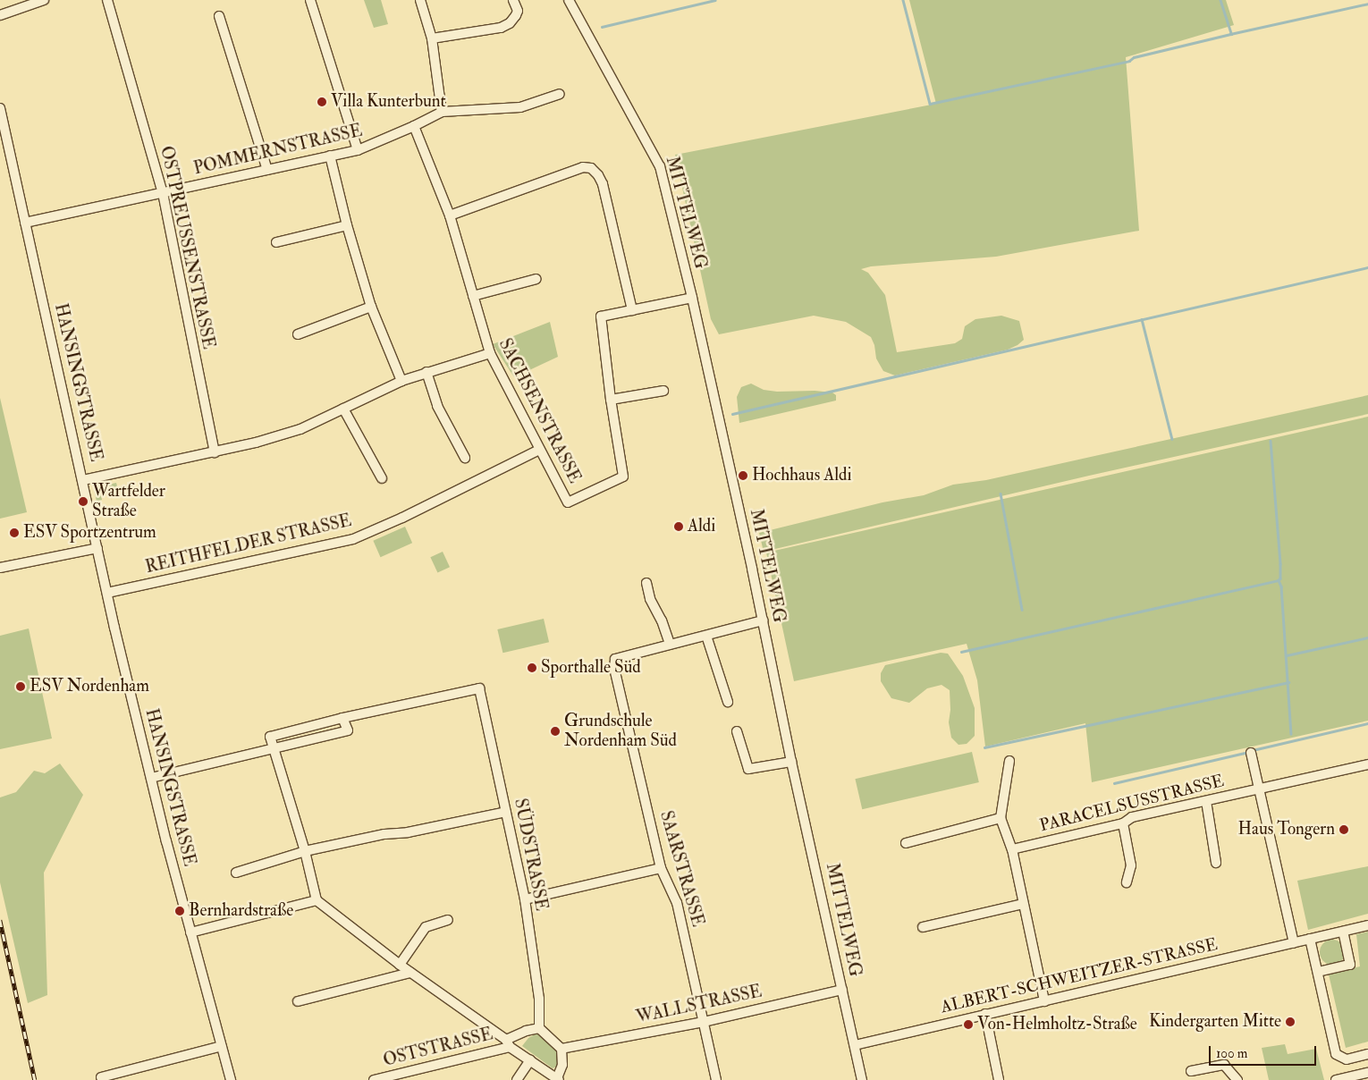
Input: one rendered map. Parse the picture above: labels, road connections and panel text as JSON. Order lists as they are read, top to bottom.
{
  "streets": {
    "street": [
      "POMMERNSTRASSE",
      "MITTELWEG",
      "OSTPREUSSENSTRASSE",
      "HANSINGSTRASSE",
      "SACHSENSTRASSE",
      "REITHFELDER STRASSE",
      "PARACELSUSSTRASSE",
      "SÜDSTRASSE",
      "SAARSTRASSE",
      "ALBERT-SCHWEITZER-STRASSE",
      "WALLSTRASSE",
      "OSTSTRASSE"
    ]
  },
  "crossings": [
    ["POMMERNSTRASSE", "OSTPREUSSENSTRASSE"],
    ["POMMERNSTRASSE", "HANSINGSTRASSE"],
    ["POMMERNSTRASSE", "SACHSENSTRASSE"],
    ["MITTELWEG", "SACHSENSTRASSE"],
    ["MITTELWEG", "SAARSTRASSE"],
    ["MITTELWEG", "ALBERT-SCHWEITZER-STRASSE"],
    ["MITTELWEG", "WALLSTRASSE"],
    ["HANSINGSTRASSE", "REITHFELDER STRASSE"],
    ["SACHSENSTRASSE", "REITHFELDER STRASSE"],
    ["SÜDSTRASSE", "OSTSTRASSE"],
    ["SAARSTRASSE", "WALLSTRASSE"]
  ],
  "places": [
    "Villa Kunterbunt",
    "Hochhaus Aldi",
    "Wartfelder Straße",
    "Aldi",
    "ESV Sportzentrum",
    "Sporthalle Süd",
    "ESV Nordenham",
    "Grundschule Nordenham Süd",
    "Haus Tongern",
    "Bernhardstraße",
    "Kindergarten Mitte",
    "Von-Helmholtz-Straße"
  ],
  "scale_bar": "100 m"
}
